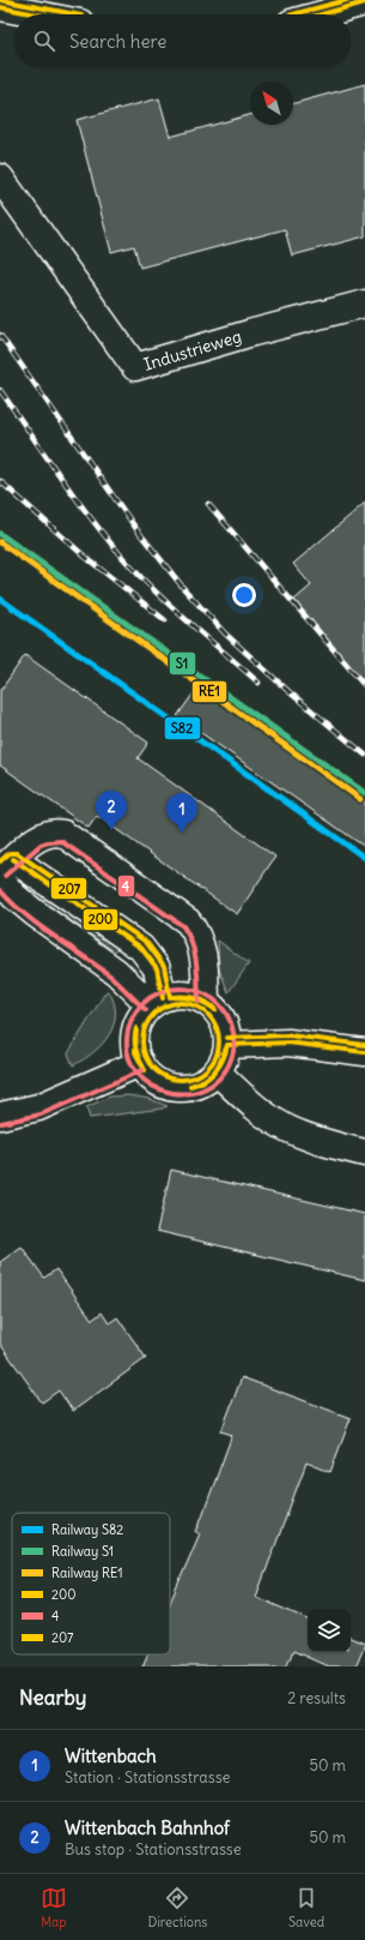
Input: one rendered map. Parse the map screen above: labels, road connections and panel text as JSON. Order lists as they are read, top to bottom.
{
  "streets": {
    "street": ["Industrieweg"]
  },
  "lines": [
    "transit line 207",
    "transit line 200",
    "rail line S1",
    "rail line RE1",
    "rail line S82",
    "transit line 4"
  ],
  "legend": [
    "Railway S82",
    "Railway S1",
    "Railway RE1",
    "200",
    "4",
    "207"
  ],
  "north": "top left",
  "page": {
    "search": "Search here",
    "pins": ["2", "1"],
    "heading": ["Nearby", "2 results"],
    "list": [
      {
        "mark": "1",
        "name": "Wittenbach",
        "note": "Station · Stationsstrasse",
        "value": "50 m"
      },
      {
        "mark": "2",
        "name": "Wittenbach Bahnhof",
        "note": "Bus stop · Stationsstrasse",
        "value": "50 m"
      }
    ],
    "nav": ["Map", "Directions", "Saved"]
  }
}
